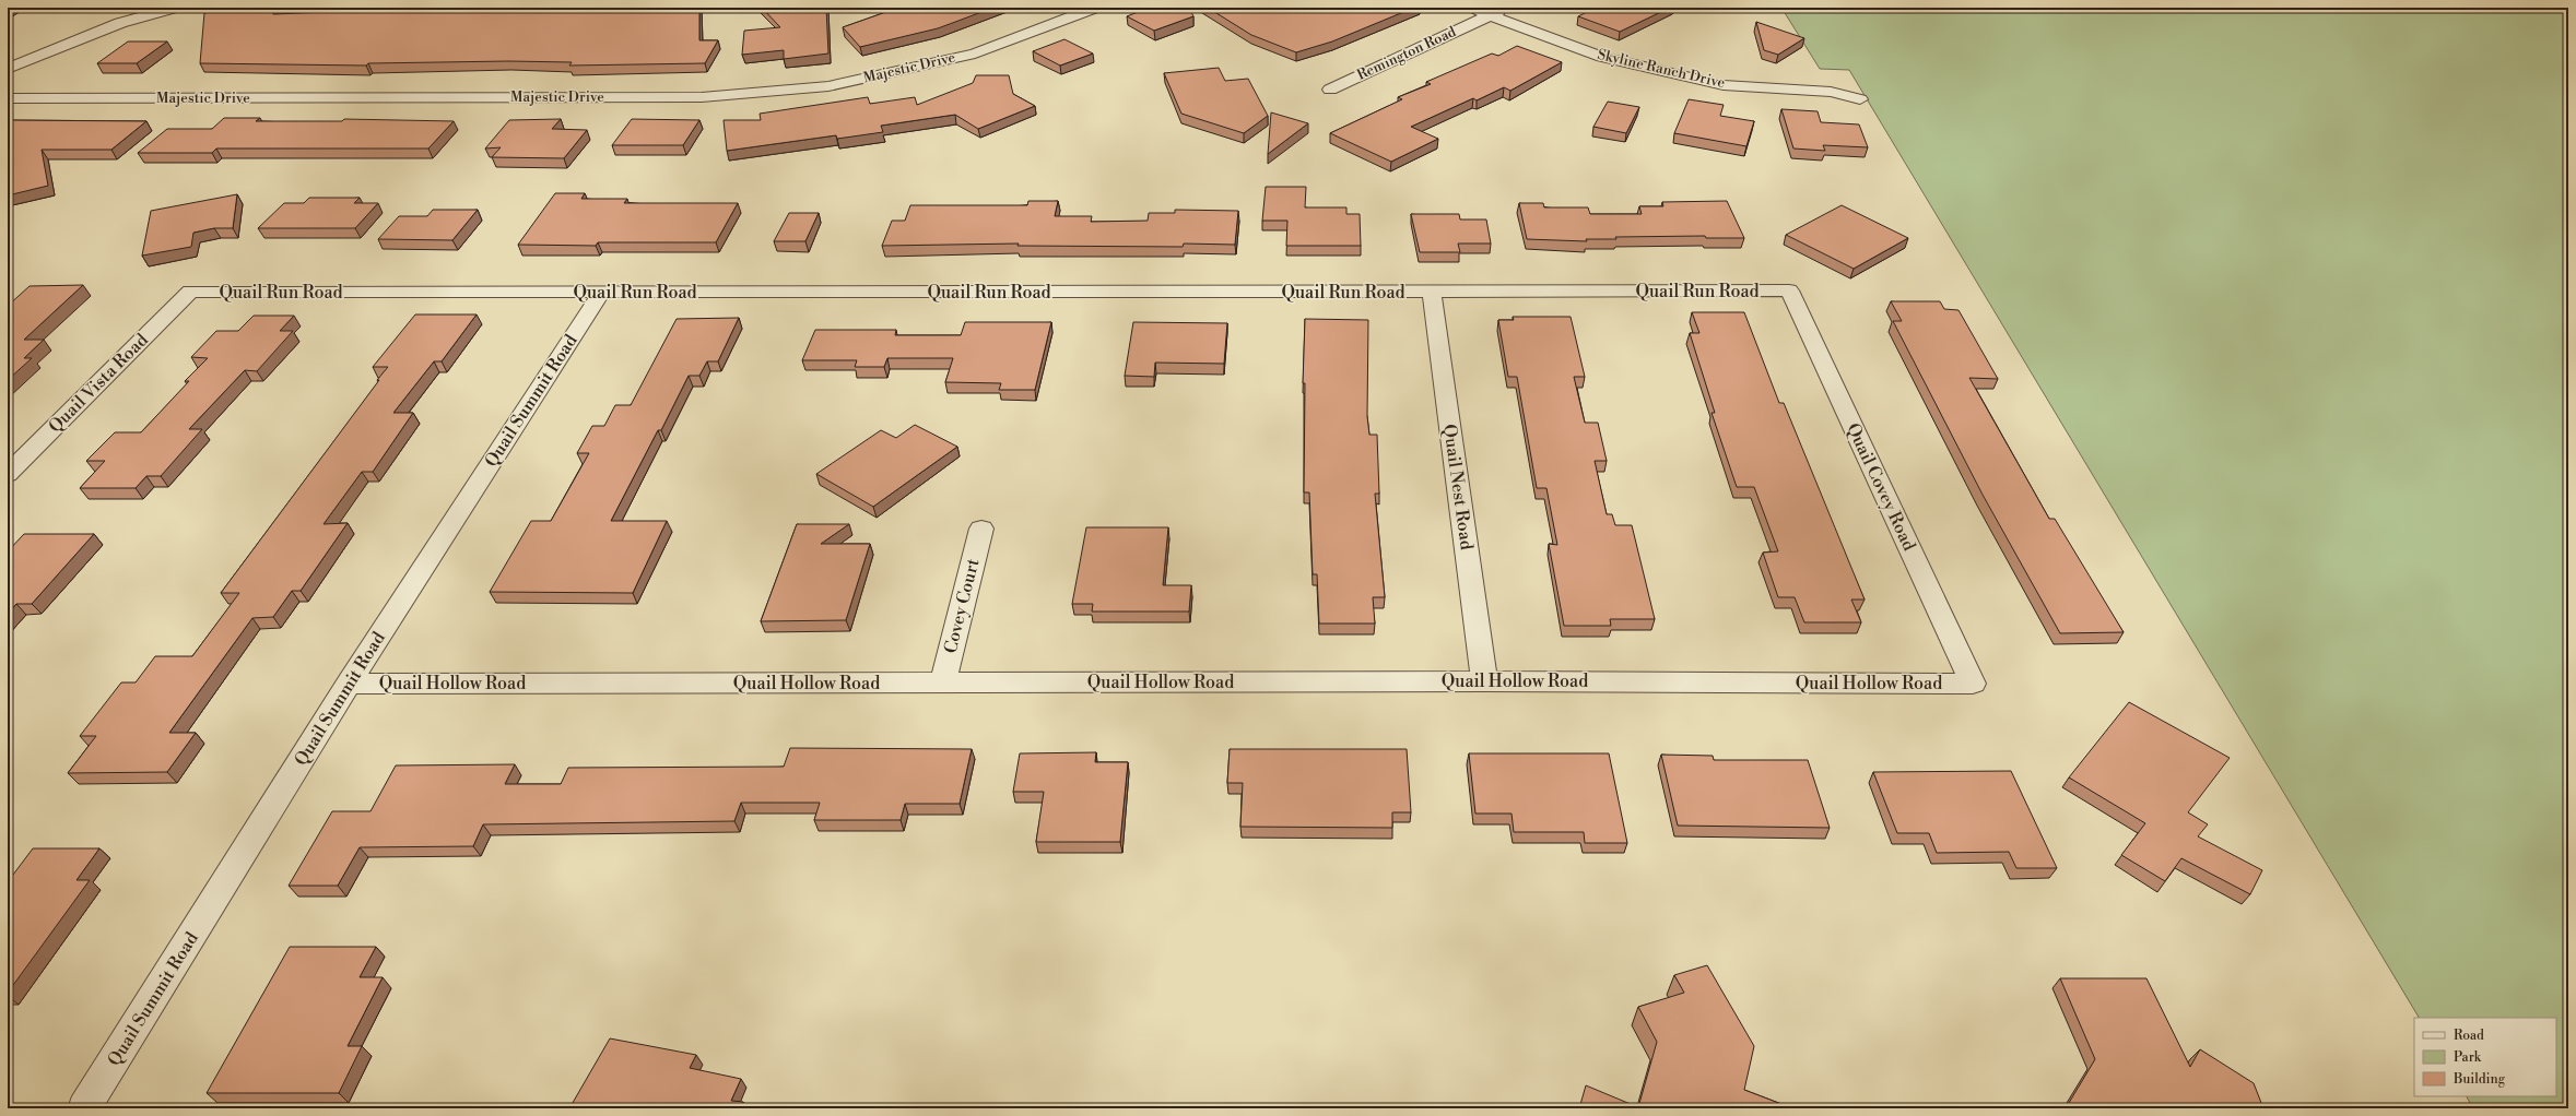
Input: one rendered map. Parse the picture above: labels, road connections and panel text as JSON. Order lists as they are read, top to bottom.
{
  "streets": {
    "street": [
      "Remington Road",
      "Majestic Drive",
      "Skyline Ranch Drive",
      "Quail Run Road",
      "Quail Vista Road",
      "Quail Summit Road",
      "Quail Nest Road",
      "Quail Covey Road",
      "Covey Court",
      "Quail Hollow Road"
    ]
  },
  "crossings": [
    ["Remington Road", "Skyline Ranch Drive"],
    ["Quail Run Road", "Quail Vista Road"],
    ["Quail Run Road", "Quail Summit Road"],
    ["Quail Run Road", "Quail Nest Road"],
    ["Quail Run Road", "Quail Covey Road"],
    ["Quail Summit Road", "Quail Hollow Road"],
    ["Quail Nest Road", "Quail Hollow Road"],
    ["Quail Covey Road", "Quail Hollow Road"],
    ["Covey Court", "Quail Hollow Road"]
  ],
  "legend": ["Road", "Park", "Building"]
}
